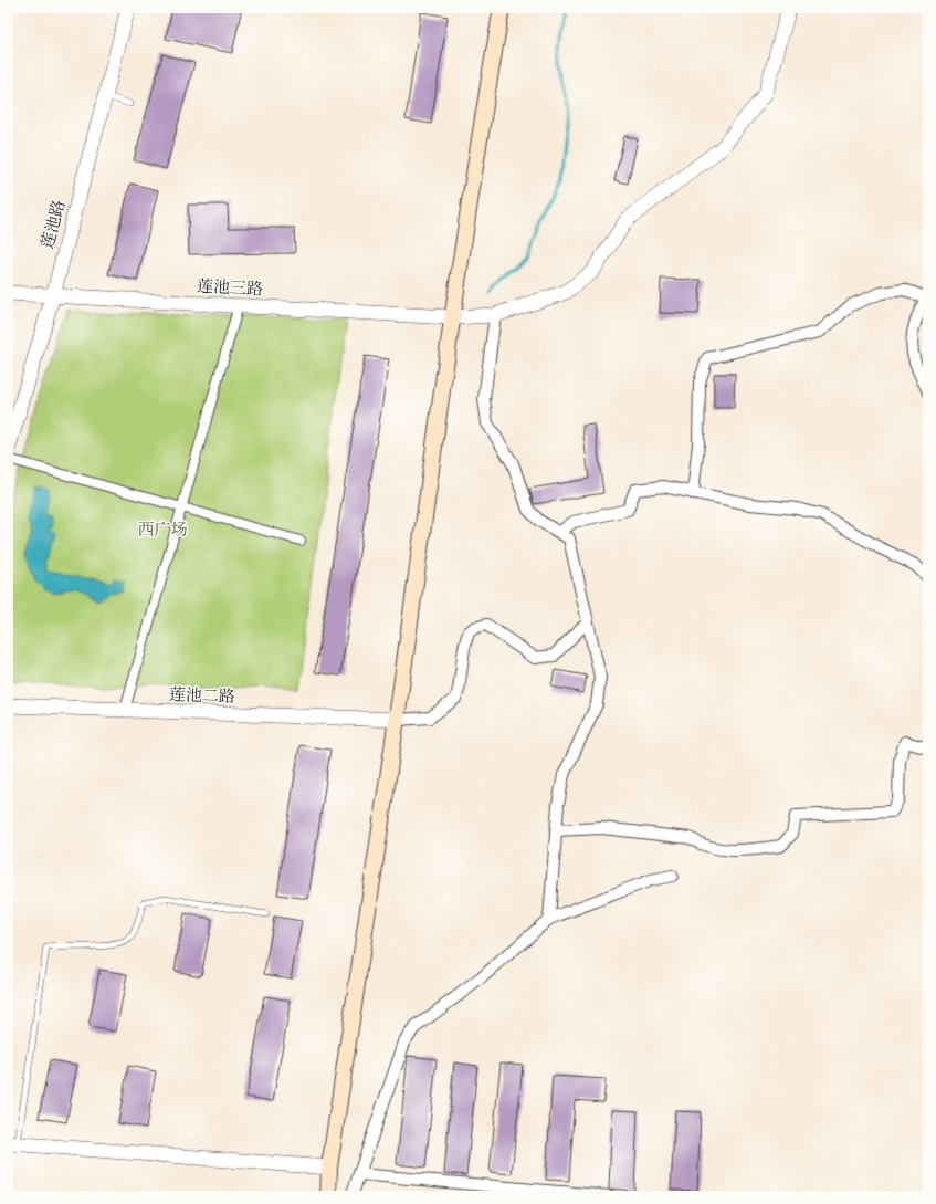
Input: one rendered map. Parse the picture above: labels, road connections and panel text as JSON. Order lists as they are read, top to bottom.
{
  "streets": {
    "street": ["莲池路", "莲池三路", "莲池二路"]
  },
  "crossings": [
    ["莲池路", "莲池三路"]
  ],
  "parks": ["西广场"]
}
